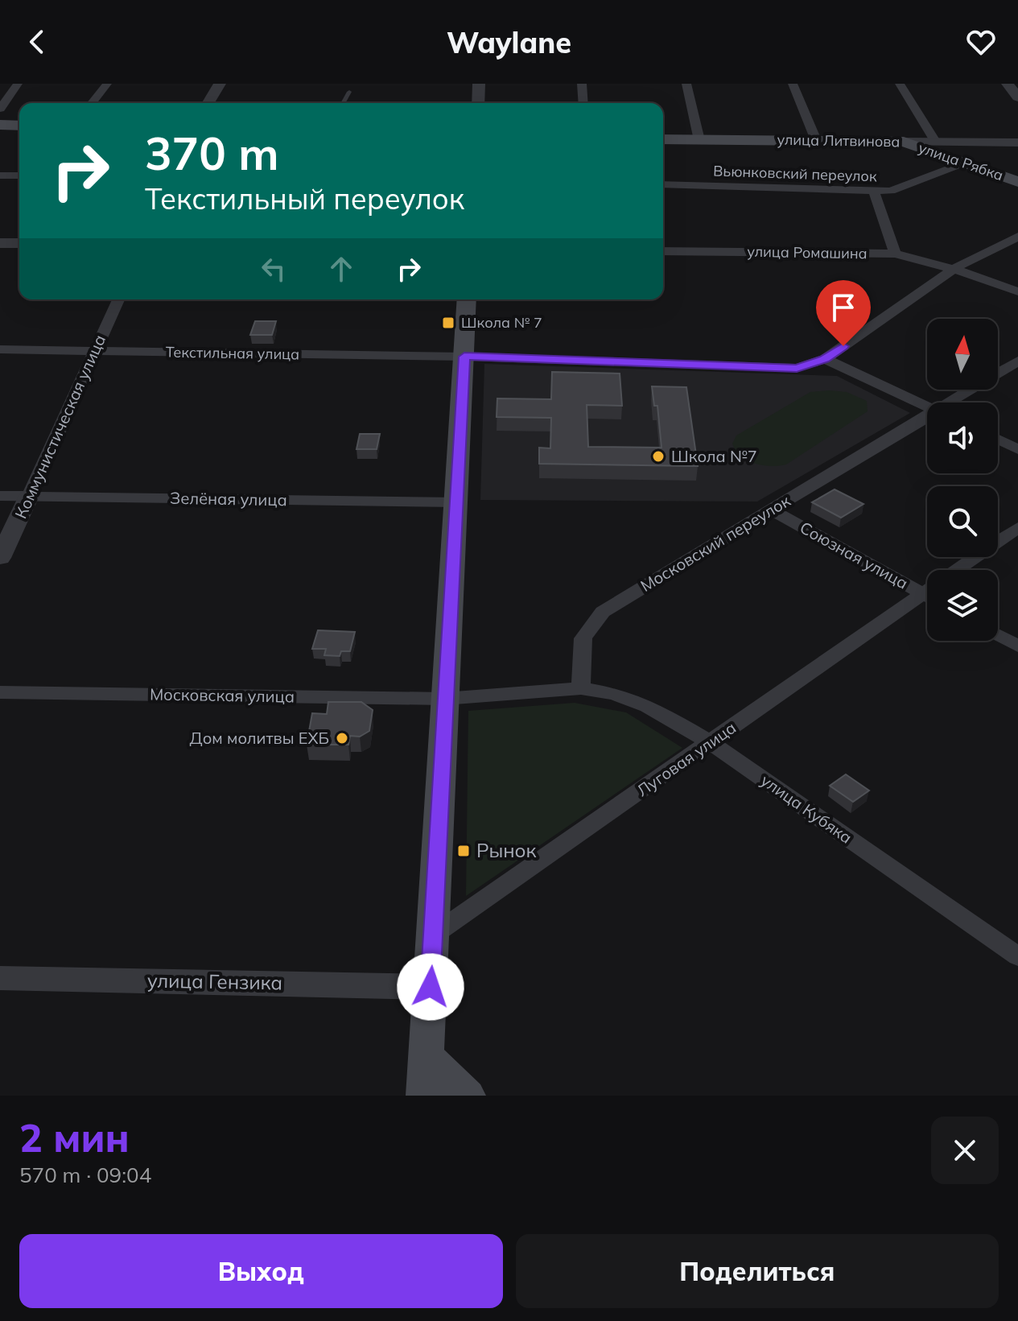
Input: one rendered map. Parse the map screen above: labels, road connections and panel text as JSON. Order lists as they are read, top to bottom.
{
  "streets": {
    "main road": ["улица Литвинова", "улица Рябка"],
    "street": [
      "Вьюнковский переулок",
      "улица Ромашина",
      "Текстильная улица",
      "Коммунистическая улица",
      "Зелёная улица",
      "Московский переулок",
      "Союзная улица",
      "Московская улица",
      "Луговая улица",
      "улица Кубяка",
      "улица Гензика"
    ]
  },
  "crossings": [
    ["улица Литвинова", "улица Рябка"],
    ["улица Рябка", "Вьюнковский переулок"],
    ["улица Ромашина", "Текстильная улица"],
    ["Текстильная улица", "Коммунистическая улица"],
    ["Коммунистическая улица", "Зелёная улица"],
    ["Московский переулок", "Союзная улица"],
    ["Московский переулок", "улица Кубяка"],
    ["Луговая улица", "улица Кубяка"]
  ],
  "places": {
    "transit": ["Школа № 7", "Рынок"],
    "other": ["Школа №7", "Дом молитвы ЕХБ"]
  },
  "north": "top",
  "page": {
    "header": "Waylane",
    "turn": ["370 m", "Текстильный переулок"],
    "heading": ["2 мин", "570 m · 09:04"],
    "buttons": ["Выход", "Поделиться"]
  }
}
